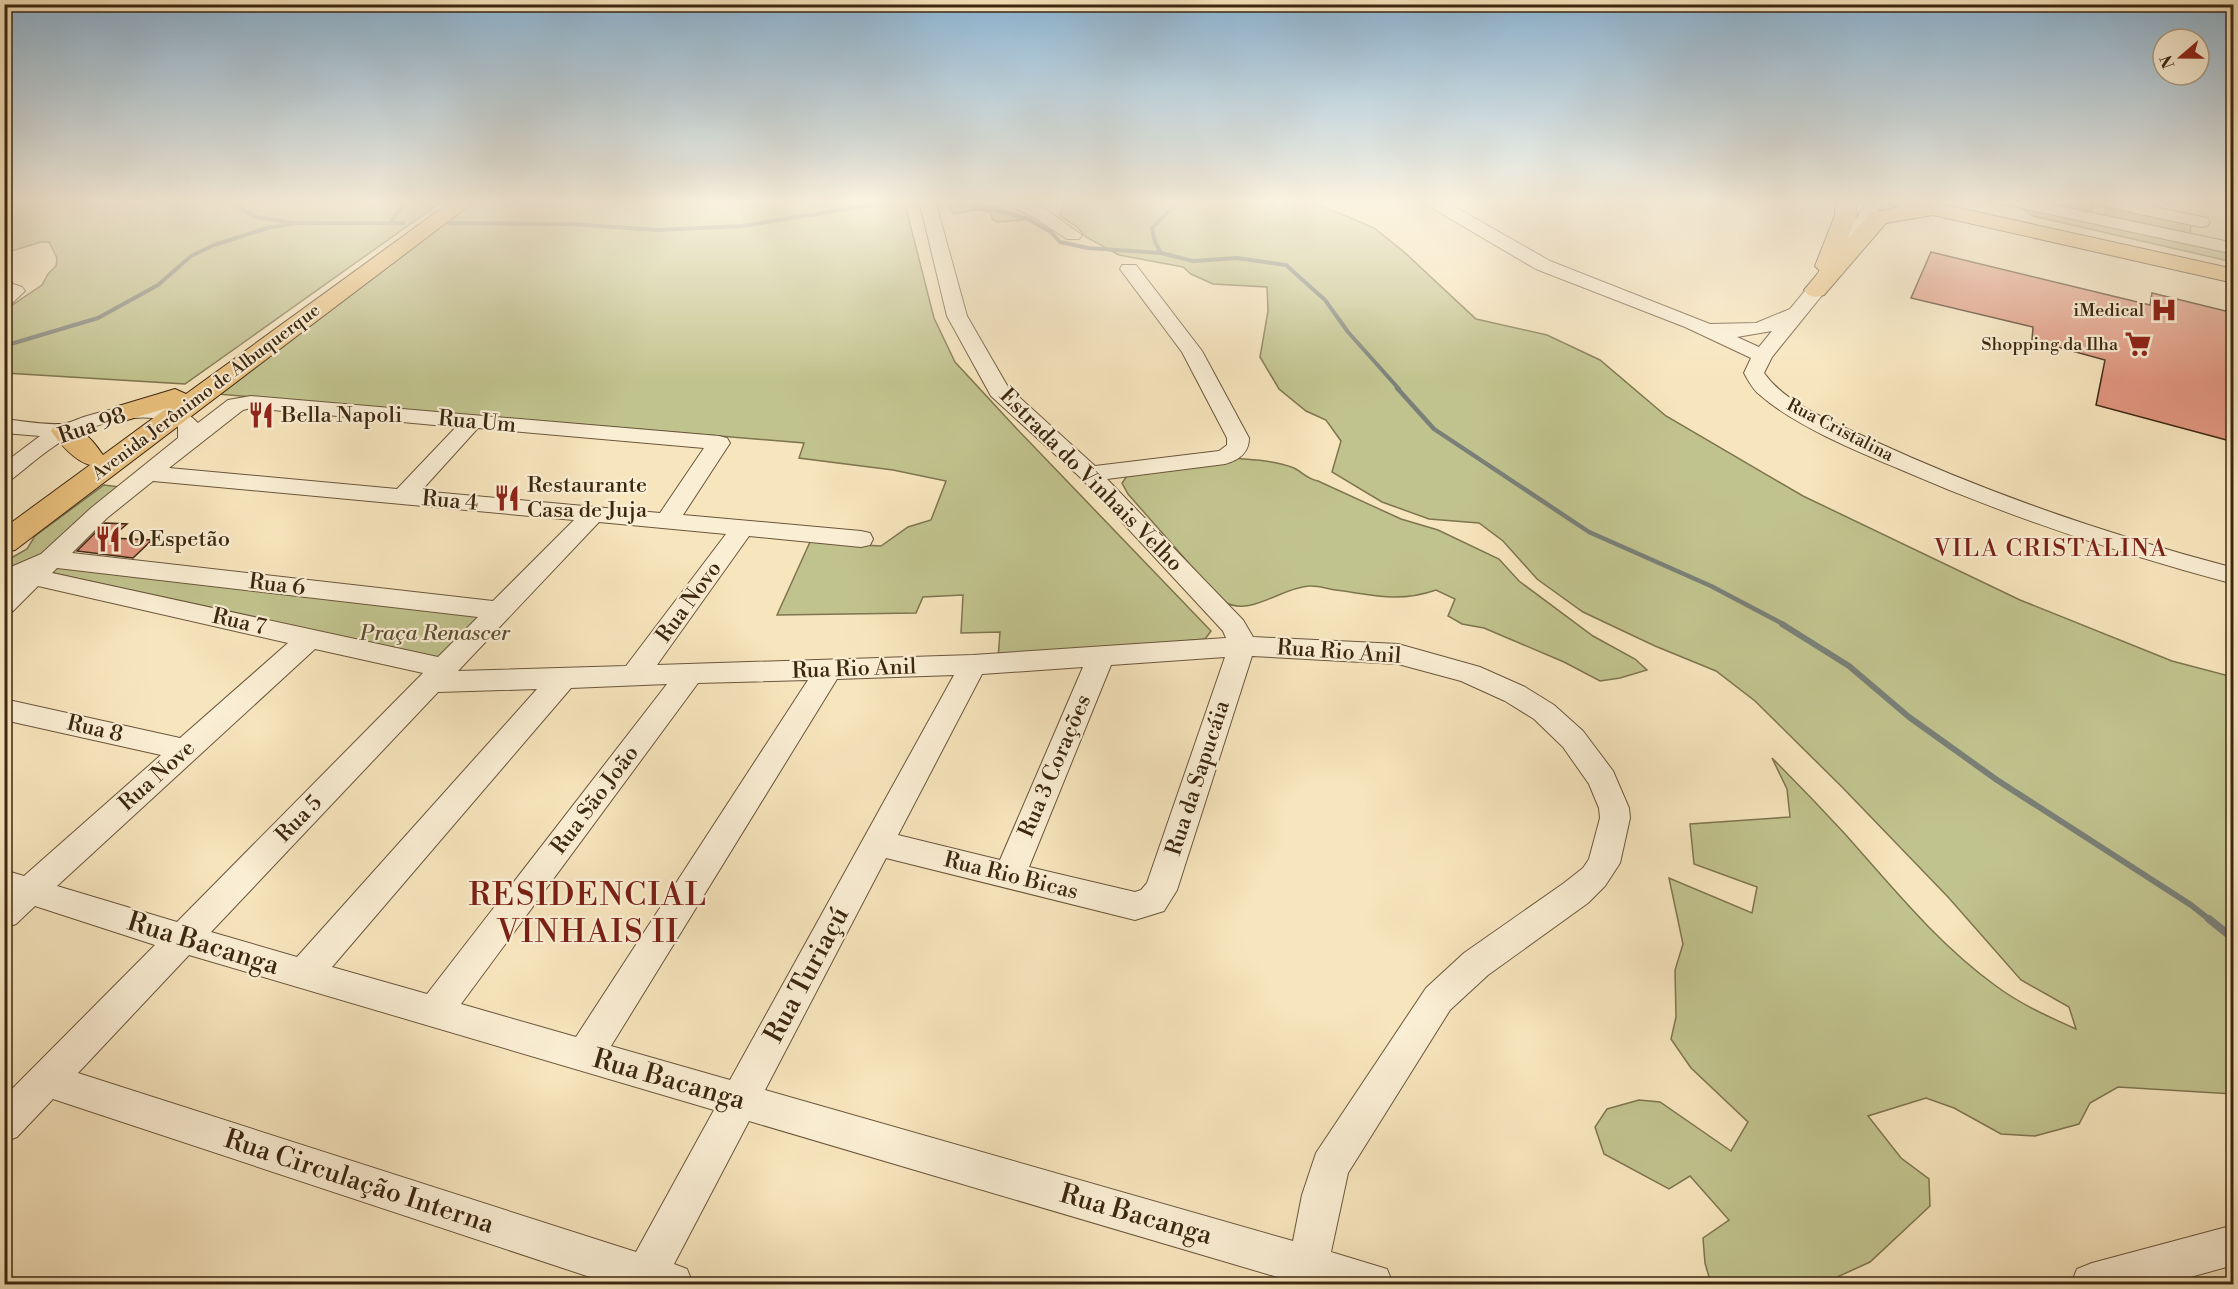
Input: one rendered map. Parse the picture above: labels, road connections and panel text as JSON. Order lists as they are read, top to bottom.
{
  "streets": {
    "main road": ["Avenida Jerônimo de Albuquerque"],
    "street": [
      "Rua Um",
      "Rua 98",
      "Rua Cristalina",
      "Estrada do Vinhais Velho",
      "Rua 4",
      "Rua 6",
      "Rua Novo",
      "Rua 7",
      "Rua Rio Anil",
      "Rua 8",
      "Rua 3 Corações",
      "Rua Nove",
      "Rua da Sapucáia",
      "Rua São João",
      "Rua 5",
      "Rua Rio Bicas",
      "Rua Bacanga",
      "Rua Turiaçú",
      "Rua Circulação Interna"
    ]
  },
  "crossings": [
    ["Rua Um", "Rua 4"],
    ["Estrada do Vinhais Velho", "Rua Rio Anil"],
    ["Estrada do Vinhais Velho", "Rua da Sapucáia"],
    ["Rua 4", "Rua Novo"],
    ["Rua 4", "Rua 5"],
    ["Rua 6", "Rua 7"],
    ["Rua 6", "Rua 5"],
    ["Rua Novo", "Rua Rio Anil"],
    ["Rua 7", "Rua Rio Anil"],
    ["Rua 7", "Rua Nove"],
    ["Rua 7", "Rua 5"],
    ["Rua Rio Anil", "Rua 3 Corações"],
    ["Rua Rio Anil", "Rua da Sapucáia"],
    ["Rua Rio Anil", "Rua São João"],
    ["Rua Rio Anil", "Rua 5"],
    ["Rua Rio Anil", "Rua Bacanga"],
    ["Rua Rio Anil", "Rua Turiaçú"],
    ["Rua 8", "Rua Nove"],
    ["Rua 3 Corações", "Rua Rio Bicas"],
    ["Rua Nove", "Rua Bacanga"],
    ["Rua da Sapucáia", "Rua Rio Bicas"],
    ["Rua São João", "Rua Bacanga"],
    ["Rua 5", "Rua Bacanga"],
    ["Rua 5", "Rua Circulação Interna"],
    ["Rua Rio Bicas", "Rua Turiaçú"],
    ["Rua Bacanga", "Rua Turiaçú"],
    ["Rua Turiaçú", "Rua Circulação Interna"]
  ],
  "districts": ["VILA CRISTALINA", "RESIDENCIAL VINHAIS II"],
  "parks": ["Praça Renascer"],
  "places": {
    "hospital": ["iMedical"],
    "supermarket": ["Shopping da Ilha"],
    "restaurant": ["Bella Napoli", "Restaurante Casa de Juja", "O Espetão"]
  },
  "north": "left"
}
